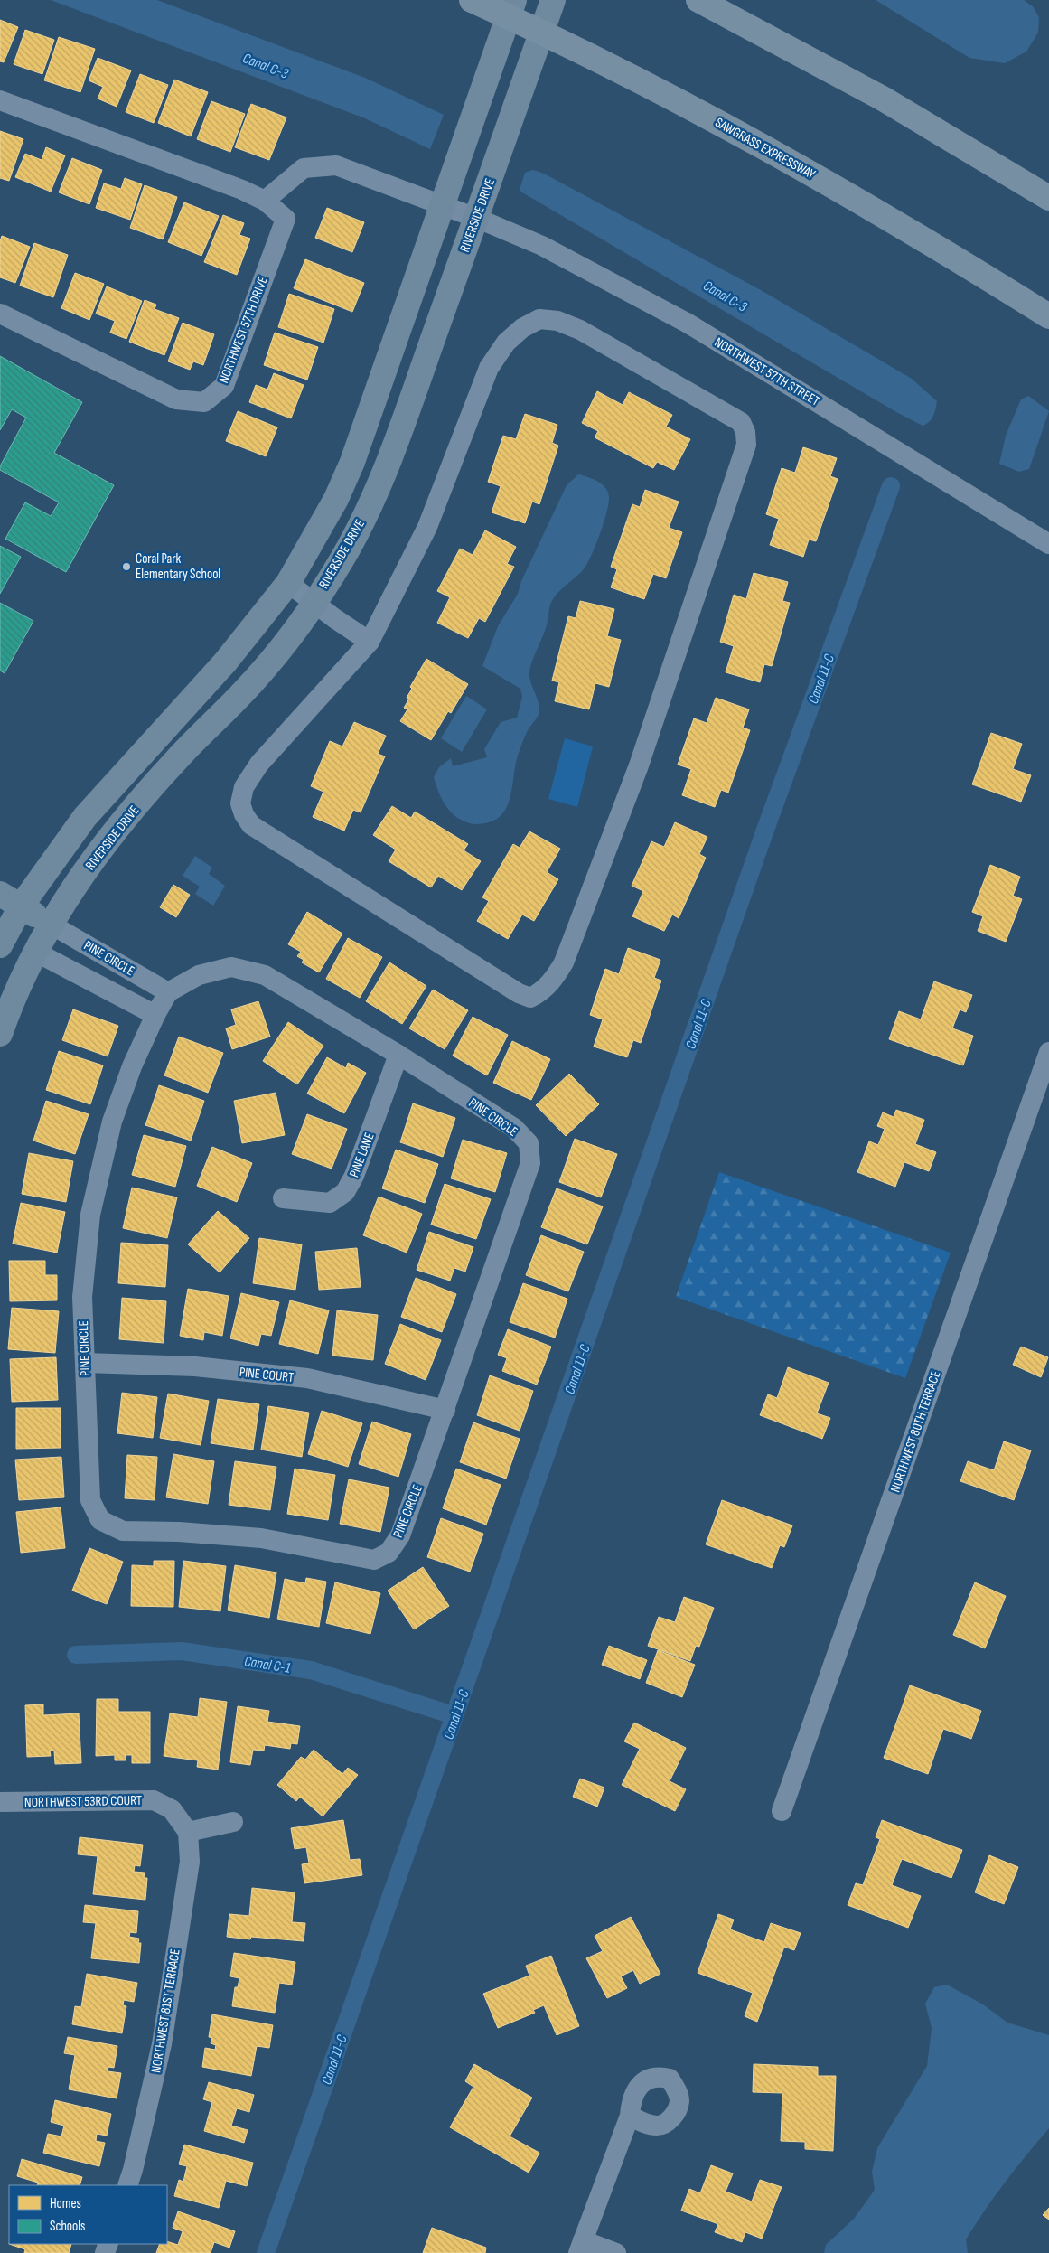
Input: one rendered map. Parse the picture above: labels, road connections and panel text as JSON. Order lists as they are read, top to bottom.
{
  "streets": {
    "highway": ["SAWGRASS EXPRESSWAY"],
    "street": [
      "RIVERSIDE DRIVE",
      "NORTHWEST 57TH DRIVE",
      "NORTHWEST 57TH STREET",
      "PINE CIRCLE",
      "PINE LANE",
      "PINE COURT",
      "NORTHWEST 80TH TERRACE",
      "NORTHWEST 53RD COURT",
      "NORTHWEST 81ST TERRACE"
    ]
  },
  "crossings": [
    ["RIVERSIDE DRIVE", "NORTHWEST 57TH STREET"],
    ["RIVERSIDE DRIVE", "PINE CIRCLE"],
    ["PINE CIRCLE", "PINE LANE"],
    ["PINE CIRCLE", "PINE COURT"],
    ["NORTHWEST 53RD COURT", "NORTHWEST 81ST TERRACE"]
  ],
  "water": ["Canal C-3", "Canal 11-C", "Canal C-1"],
  "places": ["Coral Park Elementary School"],
  "legend": ["Homes", "Schools"]
}
